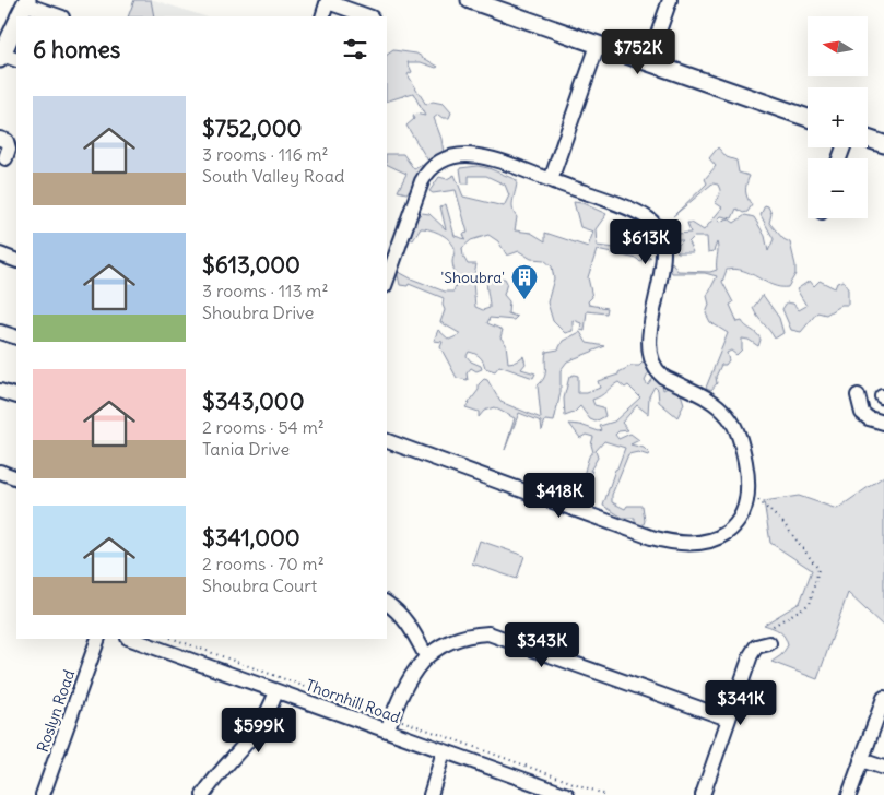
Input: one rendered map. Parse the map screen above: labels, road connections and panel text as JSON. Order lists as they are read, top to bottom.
{
  "streets": {
    "street": ["Thornhill Road", "Roslyn Road"]
  },
  "places": {
    "building": ["'Shoubra'"]
  },
  "north": "left",
  "page": {
    "map_buttons": ["+", "−"],
    "heading": "6 homes",
    "price": [
      "$752K",
      "$613K",
      "$418K",
      "$343K",
      "$341K",
      "$599K"
    ],
    "list": [
      {
        "name": "$752,000",
        "note": "3 rooms · 116 m² · South Valley Road"
      },
      {
        "name": "$613,000",
        "note": "3 rooms · 113 m² · Shoubra Drive"
      },
      {
        "name": "$343,000",
        "note": "2 rooms · 54 m² · Tania Drive"
      },
      {
        "name": "$341,000",
        "note": "2 rooms · 70 m² · Shoubra Court"
      }
    ]
  }
}
